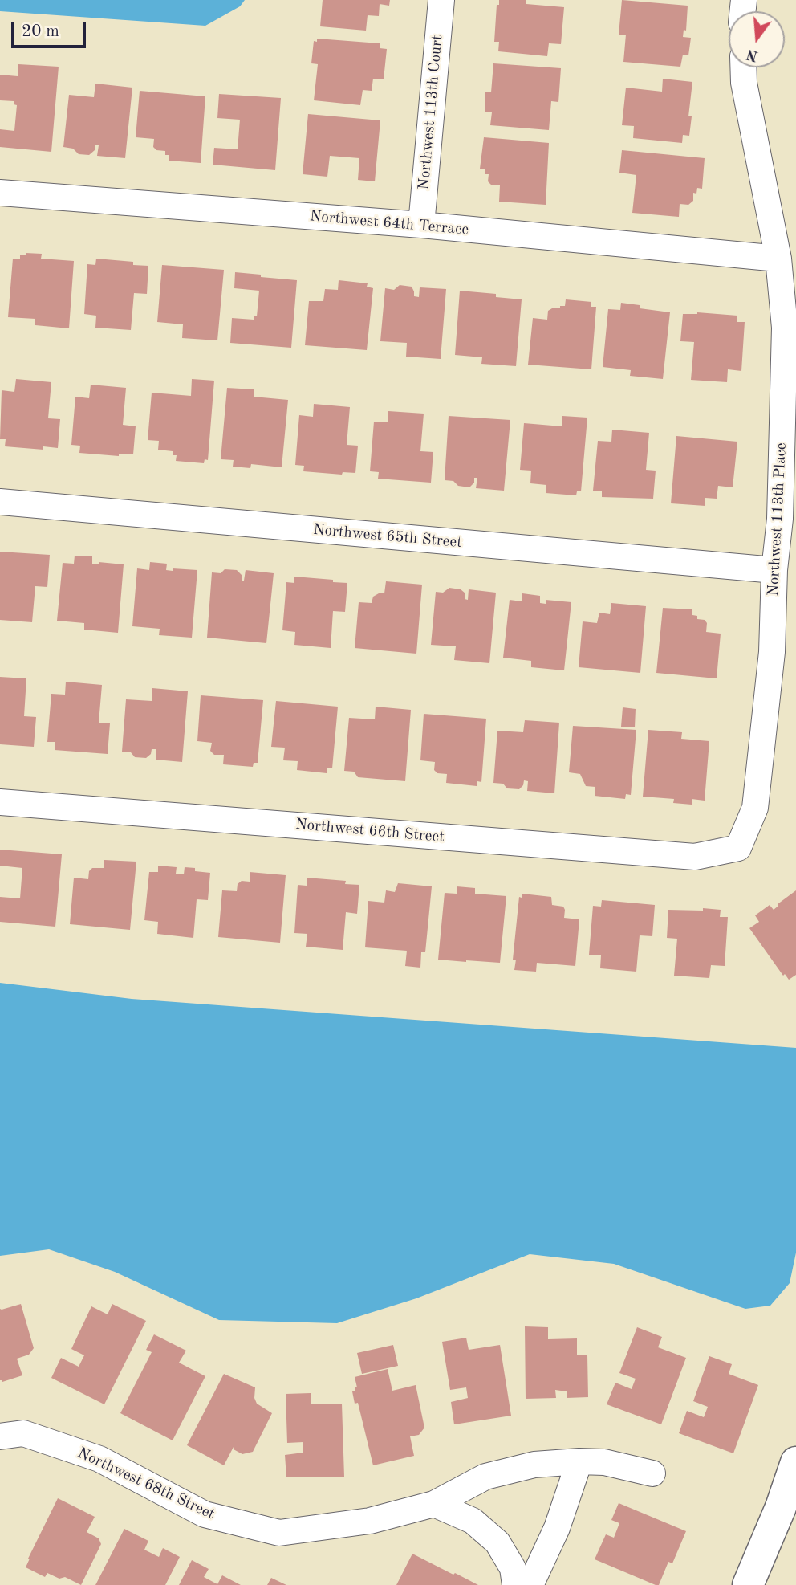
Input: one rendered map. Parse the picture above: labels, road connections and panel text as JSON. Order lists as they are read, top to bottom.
{
  "streets": {
    "street": [
      "Northwest 113th Court",
      "Northwest 64th Terrace",
      "Northwest 113th Place",
      "Northwest 65th Street",
      "Northwest 66th Street",
      "Northwest 68th Street"
    ]
  },
  "crossings": [
    ["Northwest 113th Court", "Northwest 64th Terrace"],
    ["Northwest 64th Terrace", "Northwest 113th Place"],
    ["Northwest 113th Place", "Northwest 65th Street"],
    ["Northwest 113th Place", "Northwest 66th Street"]
  ],
  "scale_bar": "20 m",
  "north": "bottom"
}
